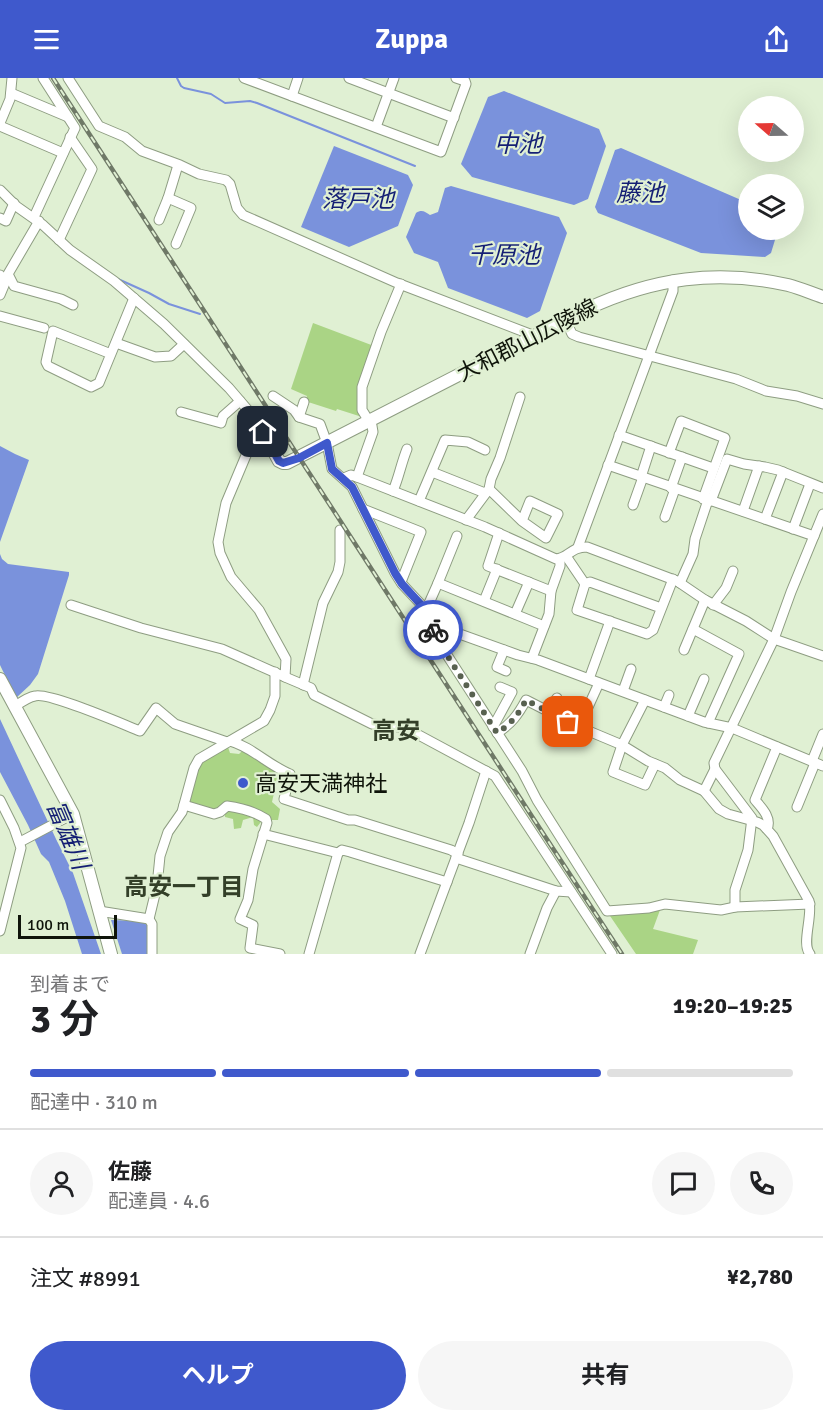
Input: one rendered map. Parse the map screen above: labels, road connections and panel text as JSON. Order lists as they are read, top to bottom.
{
  "streets": {
    "main road": ["大和郡山広陵線"]
  },
  "districts": ["高安", "高安一丁目"],
  "water": [
    "中池",
    "藤池",
    "落戸池",
    "千原池",
    "富雄川"
  ],
  "places": ["高安天満神社"],
  "scale_bar": "100 m",
  "north": "left",
  "page": {
    "header": "Zuppa",
    "scale": "100 m",
    "heading": ["3 分", "到着まで", "19:20–19:25"],
    "panel": [
      "佐藤",
      "配達員 · 4.6",
      "注文 #8991",
      "¥2,780"
    ],
    "bar": "配達中 · 310 m",
    "buttons": ["ヘルプ", "共有"]
  }
}
